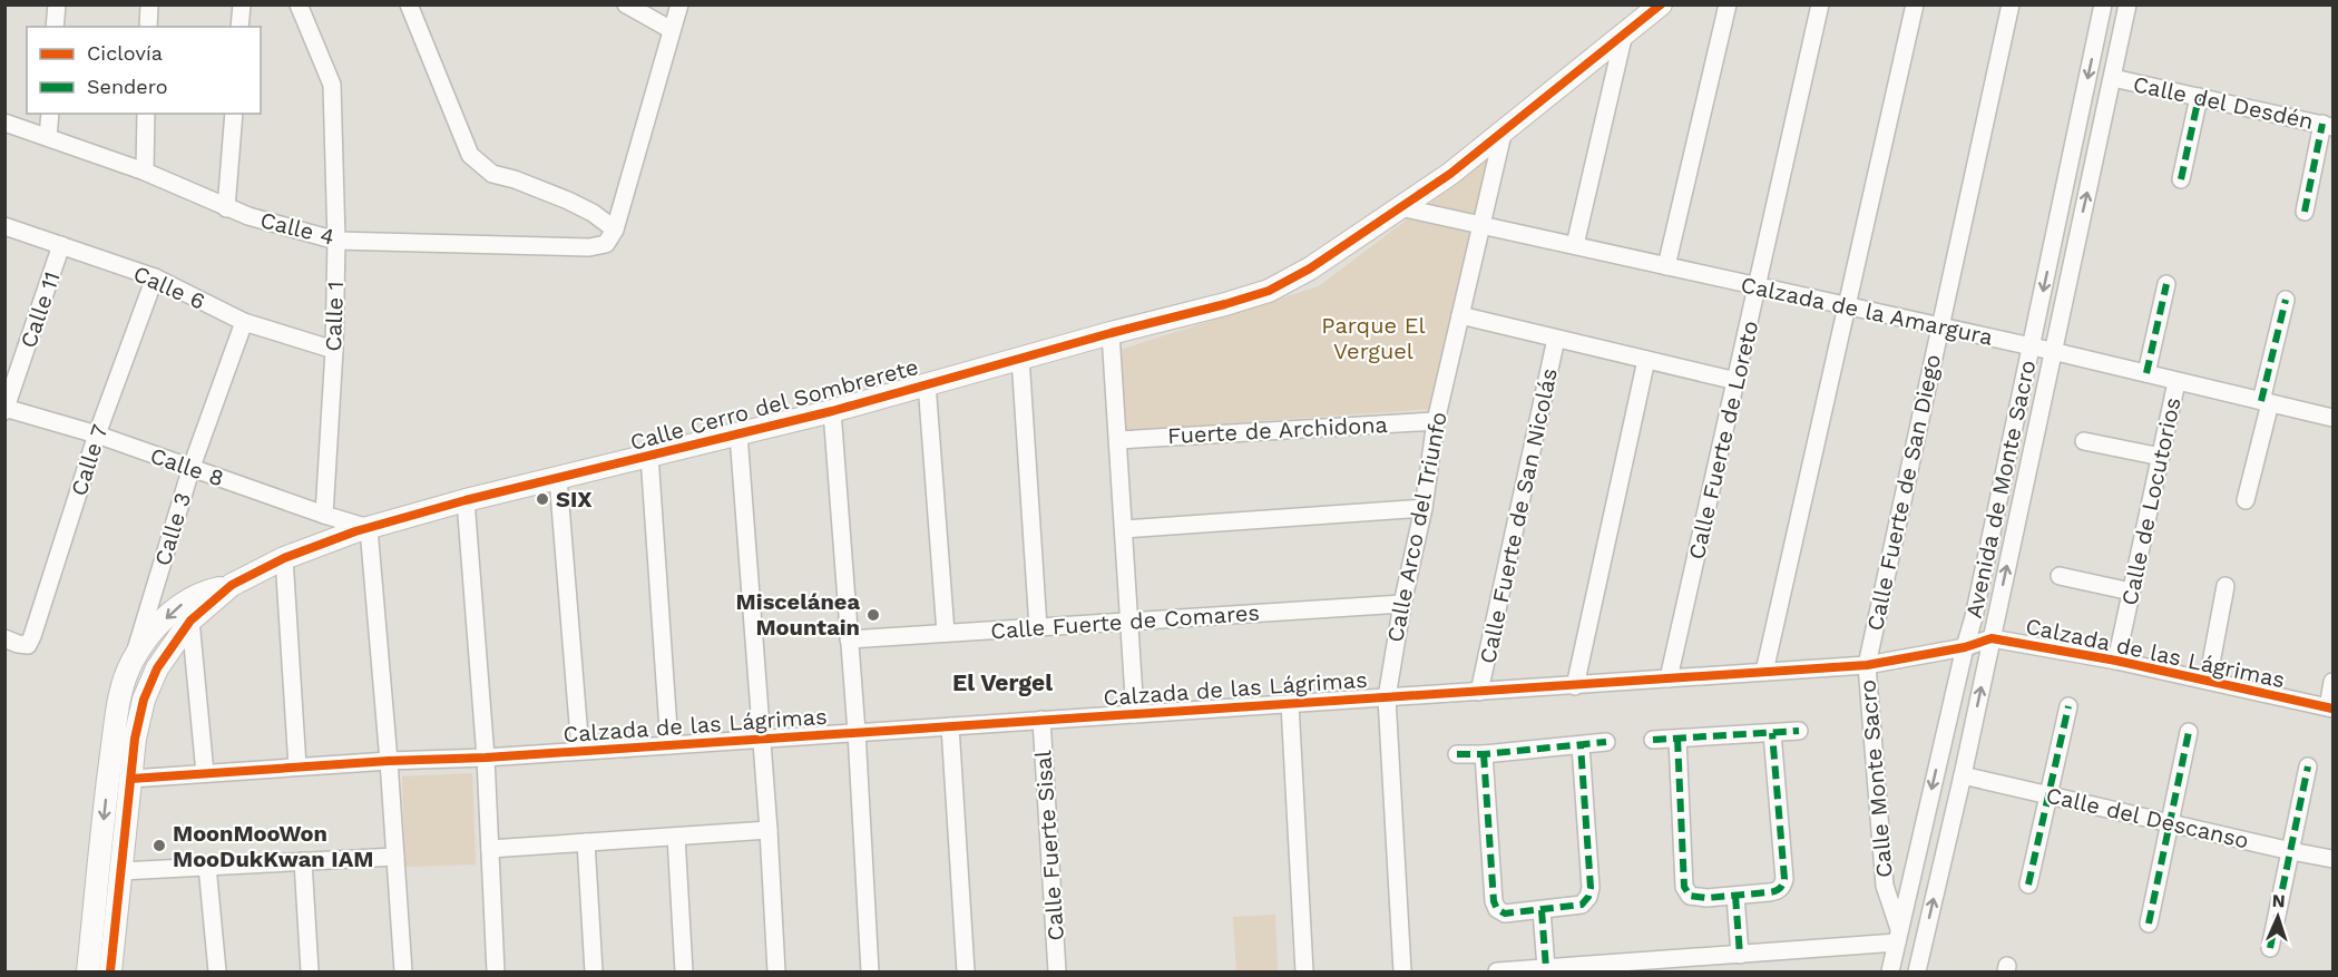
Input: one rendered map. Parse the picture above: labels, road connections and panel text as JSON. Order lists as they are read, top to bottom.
{
  "streets": {
    "street": [
      "Calle del Desdén",
      "Calle 4",
      "Calle 6",
      "Calle 11",
      "Calzada de la Amargura",
      "Calle 1",
      "Calle Cerro del Sombrerete",
      "Fuerte de Archidona",
      "Calle Fuerte de Loreto",
      "Calle 7",
      "Calle 8",
      "Avenida de Monte Sacro",
      "Calle Fuerte de San Diego",
      "Calle de Locutorios",
      "Calle Fuerte de San Nicolás",
      "Calle Arco del Triunfo",
      "Calle 3",
      "Calle Fuerte de Comares",
      "Calzada de las Lágrimas",
      "Calle Monte Sacro",
      "Calle del Descanso",
      "Calle Fuerte Sisal"
    ]
  },
  "crossings": [
    ["Calle del Desdén", "Avenida de Monte Sacro"],
    ["Calle 4", "Calle 1"],
    ["Calle 6", "Calle 11"],
    ["Calle 6", "Calle 1"],
    ["Calle 6", "Calle 7"],
    ["Calle 6", "Calle 3"],
    ["Calle 11", "Calle 8"],
    ["Calzada de la Amargura", "Calle Cerro del Sombrerete"],
    ["Calzada de la Amargura", "Calle Fuerte de Loreto"],
    ["Calzada de la Amargura", "Avenida de Monte Sacro"],
    ["Calzada de la Amargura", "Calle Fuerte de San Diego"],
    ["Calzada de la Amargura", "Calle de Locutorios"],
    ["Calzada de la Amargura", "Calle Arco del Triunfo"],
    ["Calle 1", "Calle 8"],
    ["Calle Cerro del Sombrerete", "Calle 8"],
    ["Calle Cerro del Sombrerete", "Calle Arco del Triunfo"],
    ["Calle Cerro del Sombrerete", "Calle 3"],
    ["Calle Cerro del Sombrerete", "Calzada de las Lágrimas"],
    ["Fuerte de Archidona", "Calle Arco del Triunfo"],
    ["Calle Fuerte de Loreto", "Calzada de las Lágrimas"],
    ["Calle 7", "Calle 8"],
    ["Calle 8", "Calle 3"],
    ["Avenida de Monte Sacro", "Calzada de las Lágrimas"],
    ["Avenida de Monte Sacro", "Calle Monte Sacro"],
    ["Avenida de Monte Sacro", "Calle del Descanso"],
    ["Calle Fuerte de San Diego", "Calzada de las Lágrimas"],
    ["Calle Fuerte de San Diego", "Calle Monte Sacro"],
    ["Calle de Locutorios", "Calzada de las Lágrimas"],
    ["Calle Fuerte de San Nicolás", "Calzada de las Lágrimas"],
    ["Calle Arco del Triunfo", "Calle Fuerte de Comares"],
    ["Calle Arco del Triunfo", "Calzada de las Lágrimas"],
    ["Calzada de las Lágrimas", "Calle Monte Sacro"],
    ["Calzada de las Lágrimas", "Calle Fuerte Sisal"]
  ],
  "districts": ["El Vergel"],
  "parks": ["Parque El Verguel"],
  "places": ["SIX", "Miscelánea Mountain", "MoonMooWon MooDukKwan IAM"],
  "legend": ["Ciclovía", "Sendero"],
  "north": "top"
}
